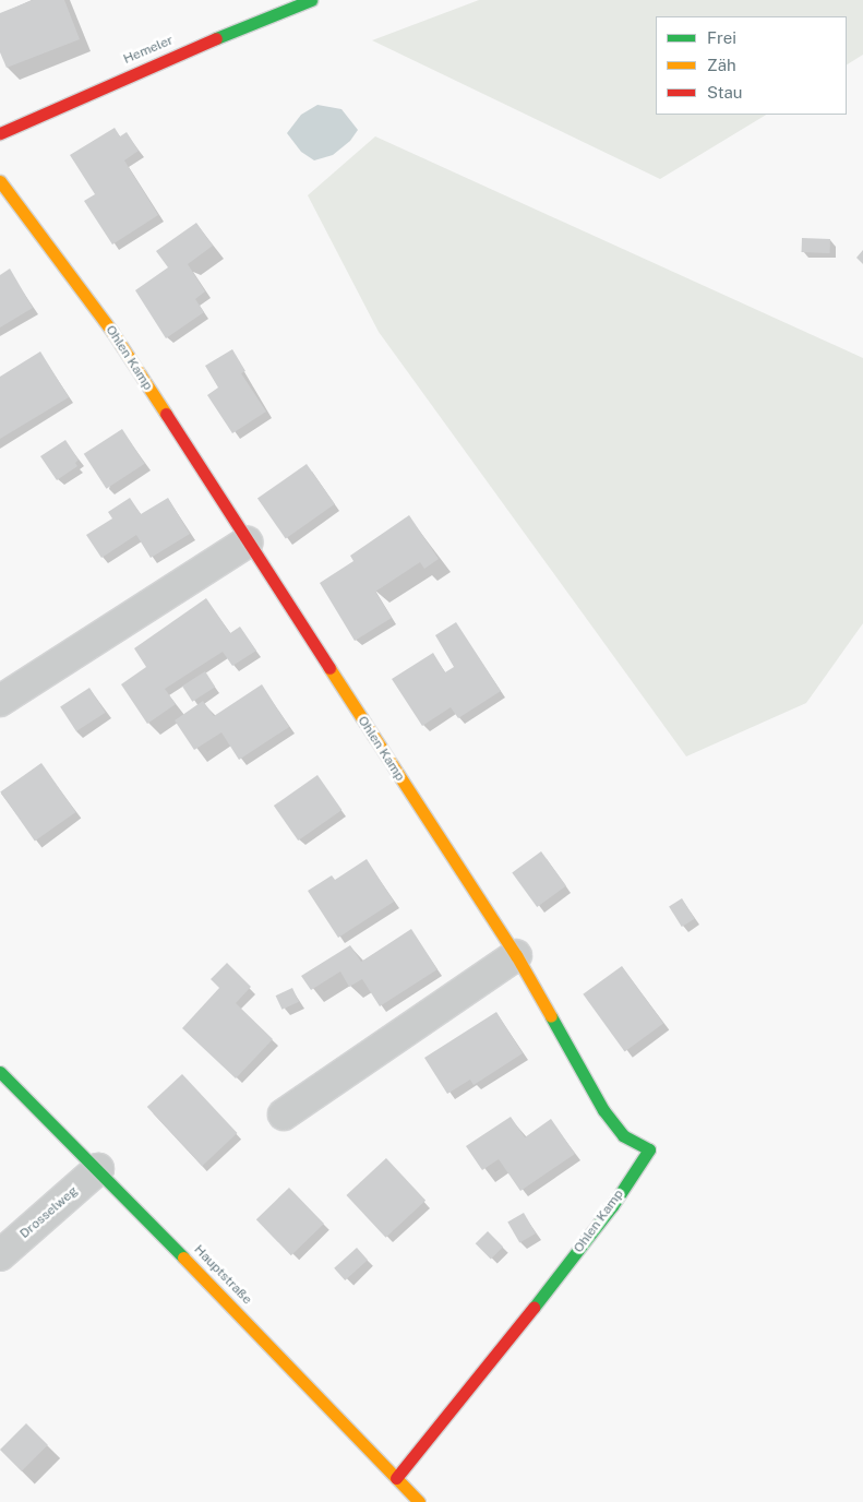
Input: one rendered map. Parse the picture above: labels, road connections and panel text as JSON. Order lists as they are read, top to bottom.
{
  "streets": {
    "street": [
      "Hemeler",
      "Ohlen Kamp",
      "Drosselweg",
      "Hauptstraße"
    ]
  },
  "crossings": [
    ["Ohlen Kamp", "Hauptstraße"],
    ["Drosselweg", "Hauptstraße"]
  ],
  "legend": ["Frei", "Zäh", "Stau"]
}
